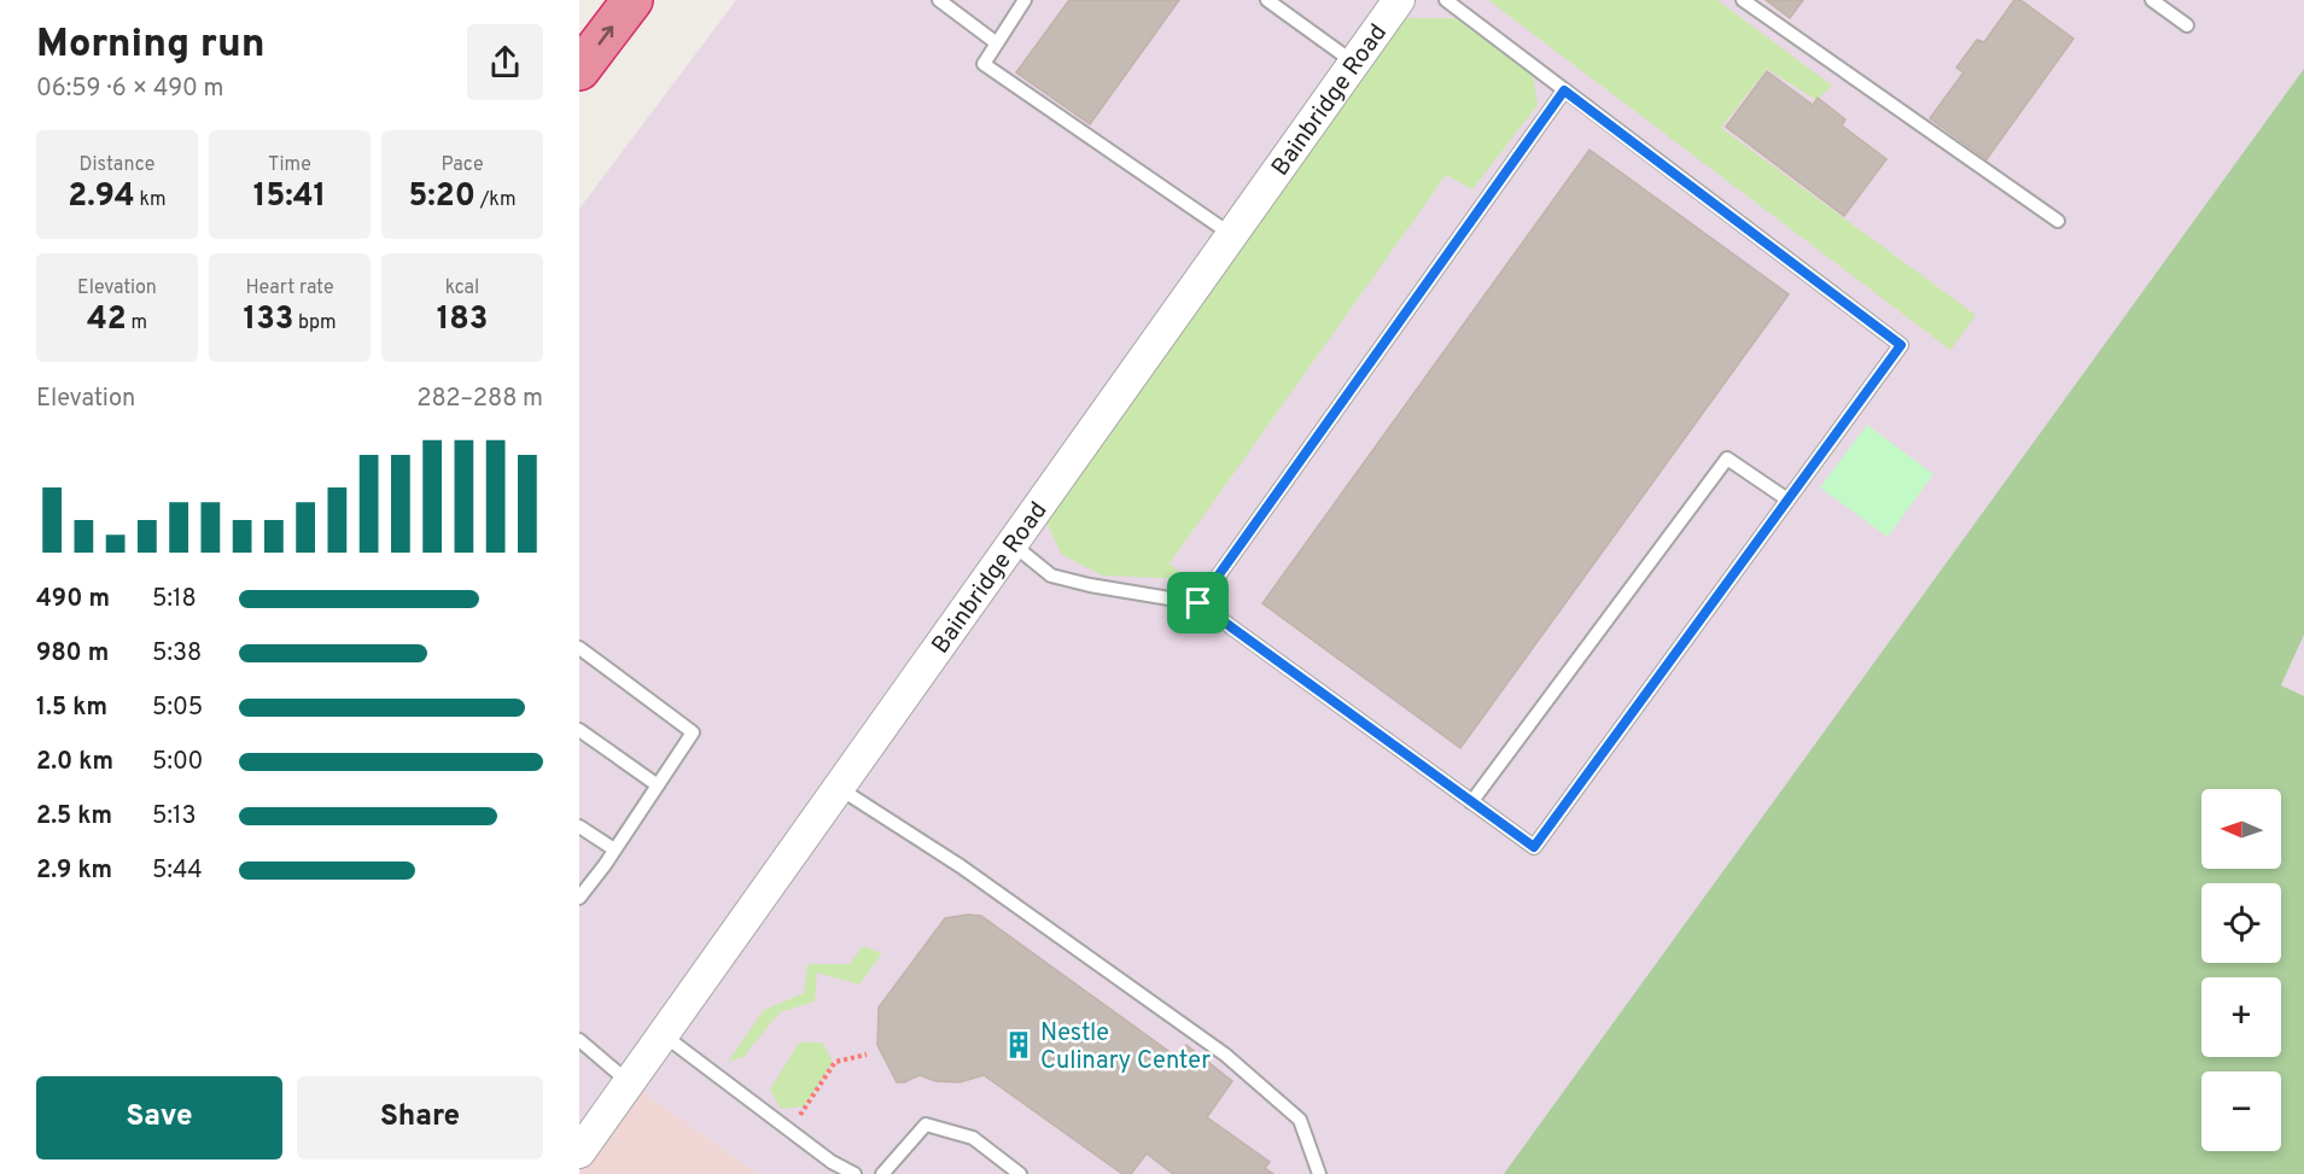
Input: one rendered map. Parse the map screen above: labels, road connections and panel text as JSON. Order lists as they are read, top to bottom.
{
  "streets": {
    "street": ["Bainbridge Road"]
  },
  "places": {
    "building": ["Nestle Culinary Center"]
  },
  "north": "left",
  "page": {
    "heading": ["Morning run", "06:59 · 6 × 490 m"],
    "stats": [
      ["Distance", "2.94 km"],
      ["Time", "15:41"],
      ["Pace", "5:20 /km"],
      ["Elevation", "42 m"],
      ["Heart rate", "133 bpm"],
      ["kcal", "183"]
    ],
    "chart": ["Elevation", "282–288 m"],
    "list": [
      {
        "name": "490 m",
        "note": "5:18"
      },
      {
        "name": "980 m",
        "note": "5:38"
      },
      {
        "name": "1.5 km",
        "note": "5:05"
      },
      {
        "name": "2.0 km",
        "note": "5:00"
      },
      {
        "name": "2.5 km",
        "note": "5:13"
      },
      {
        "name": "2.9 km",
        "note": "5:44"
      }
    ],
    "map_buttons": ["+", "−"],
    "buttons": ["Save", "Share"]
  }
}
